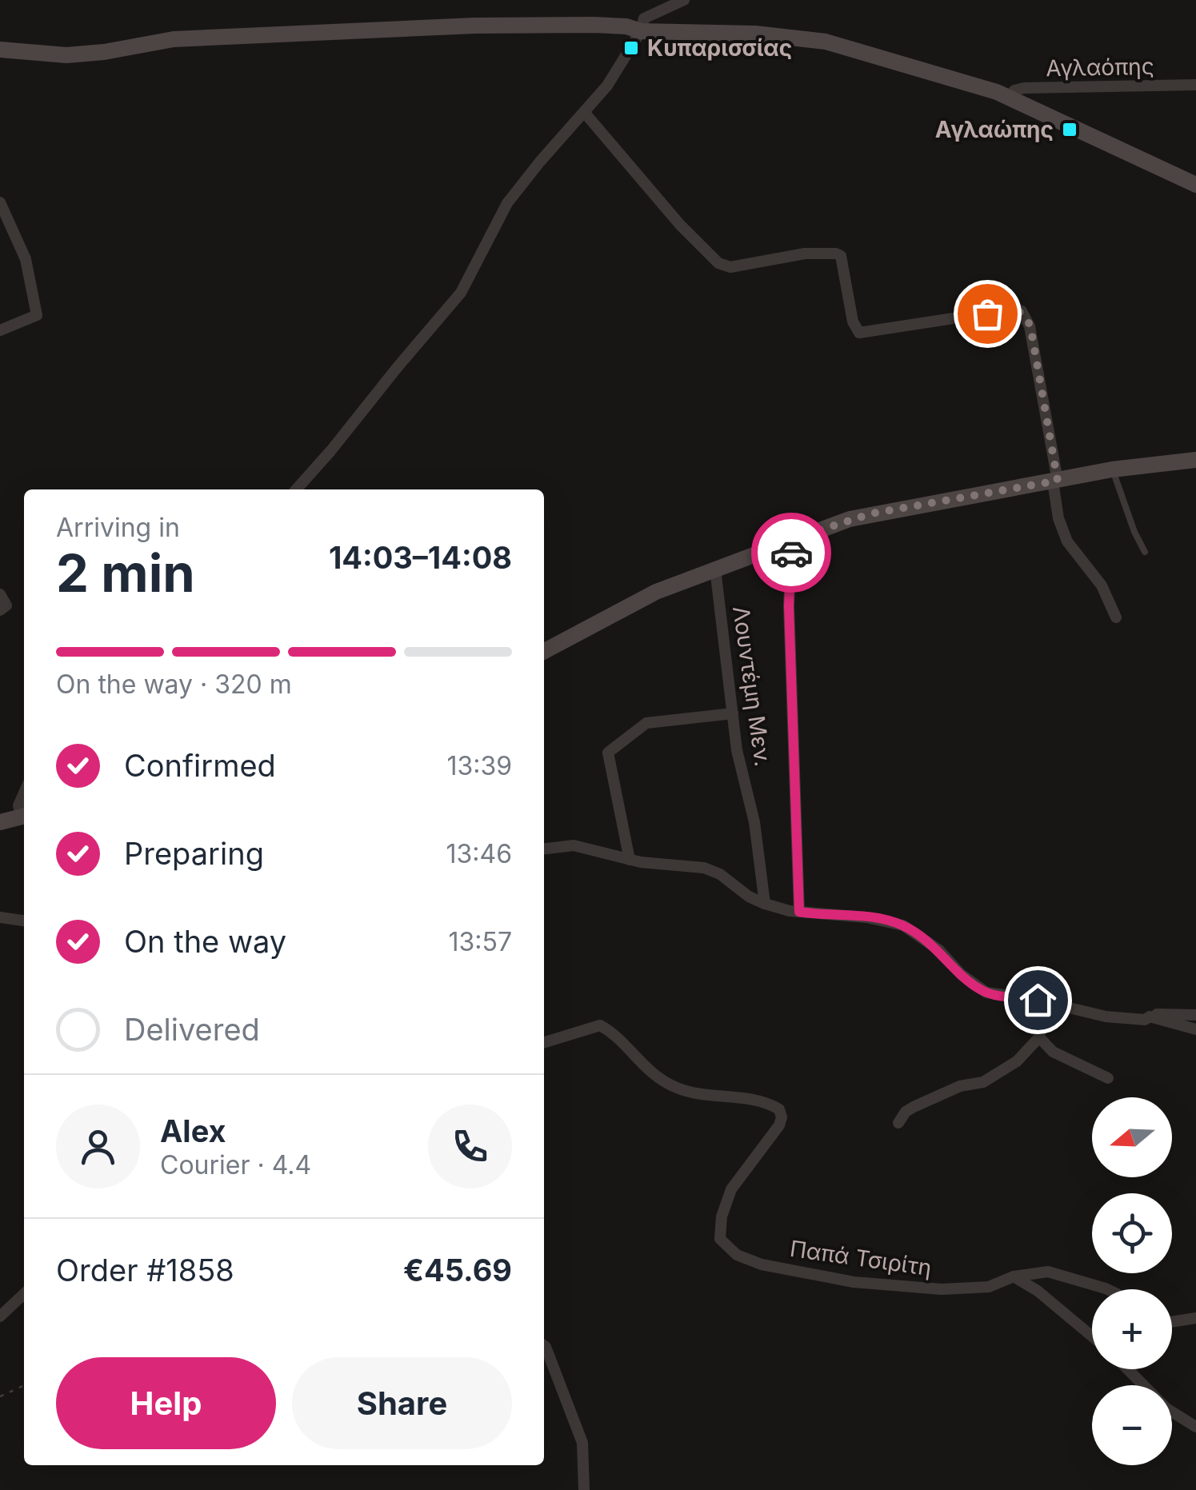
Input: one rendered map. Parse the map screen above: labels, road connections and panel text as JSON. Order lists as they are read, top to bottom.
{
  "streets": {
    "street": ["Αγλαόπης", "Λουντέμη Μεν.", "Παπά Τσιρίτη"]
  },
  "places": {
    "transit": ["Κυπαρισσίας", "Αγλαώπης"]
  },
  "north": "left",
  "page": {
    "heading": ["2 min", "Arriving in", "14:03–14:08"],
    "panel": [
      "Alex",
      "Courier · 4.4",
      "Order #1858",
      "€45.69"
    ],
    "bar": "On the way · 320 m",
    "list": [
      ["Confirmed", "13:39"],
      ["Preparing", "13:46"],
      ["On the way", "13:57"],
      "Delivered"
    ],
    "map_buttons": ["+", "−"],
    "buttons": ["Help", "Share"]
  }
}
